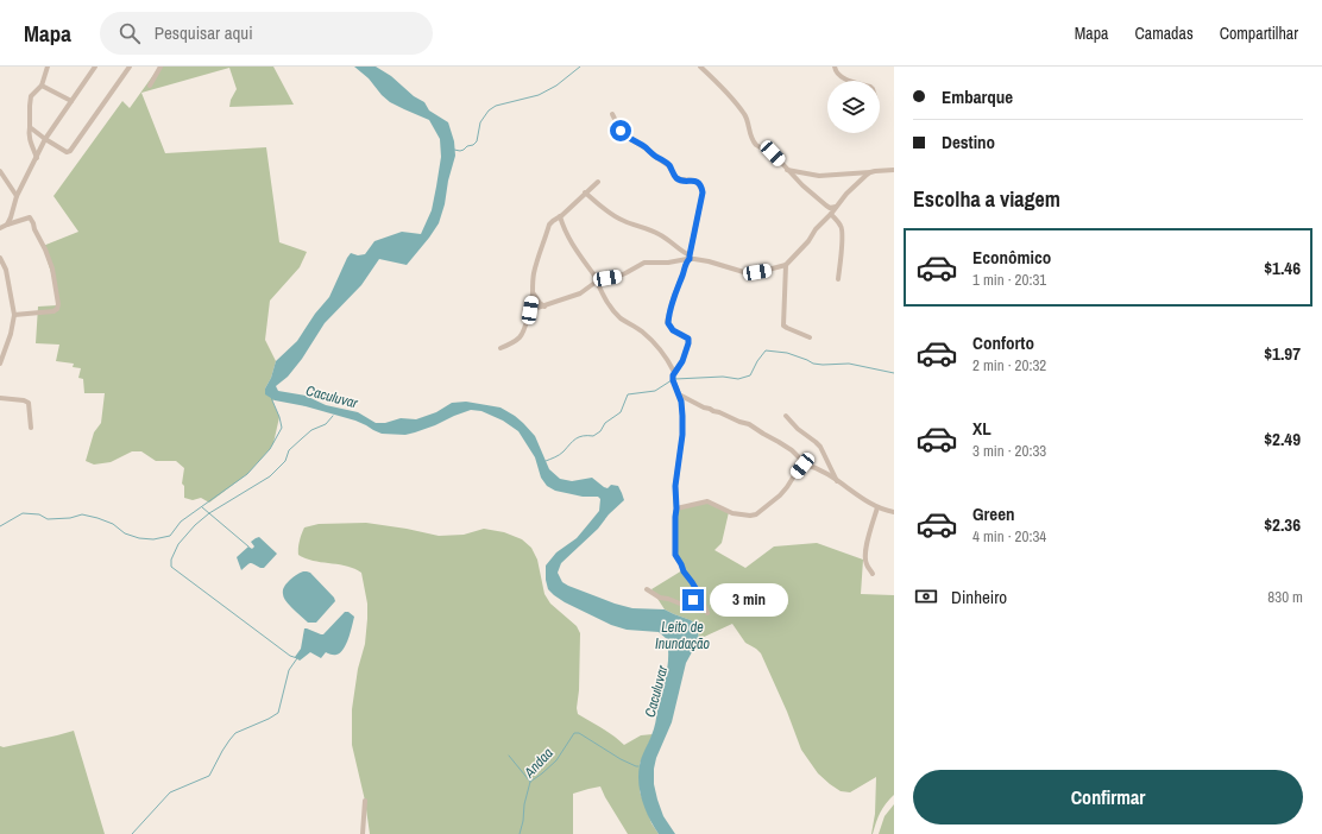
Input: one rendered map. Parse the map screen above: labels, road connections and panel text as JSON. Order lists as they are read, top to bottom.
{
  "water": ["Caculuvar", "Leito de Inundação", "Andaa"],
  "page": {
    "header": "Mapa",
    "search": "Pesquisar aqui",
    "nav": ["Mapa", "Camadas", "Compartilhar"],
    "banner": ["Embarque", "Destino"],
    "heading": "Escolha a viagem",
    "list": [
      {
        "name": "Econômico",
        "note": "1 min · 20:31",
        "value": "$1.46"
      },
      {
        "name": "Conforto",
        "note": "2 min · 20:32",
        "value": "$1.97"
      },
      {
        "name": "XL",
        "note": "3 min · 20:33",
        "value": "$2.49"
      },
      {
        "name": "Green",
        "note": "4 min · 20:34",
        "value": "$2.36"
      }
    ],
    "pay": ["Dinheiro", "830 m"],
    "bubble": "3 min",
    "buttons": "Confirmar"
  }
}
